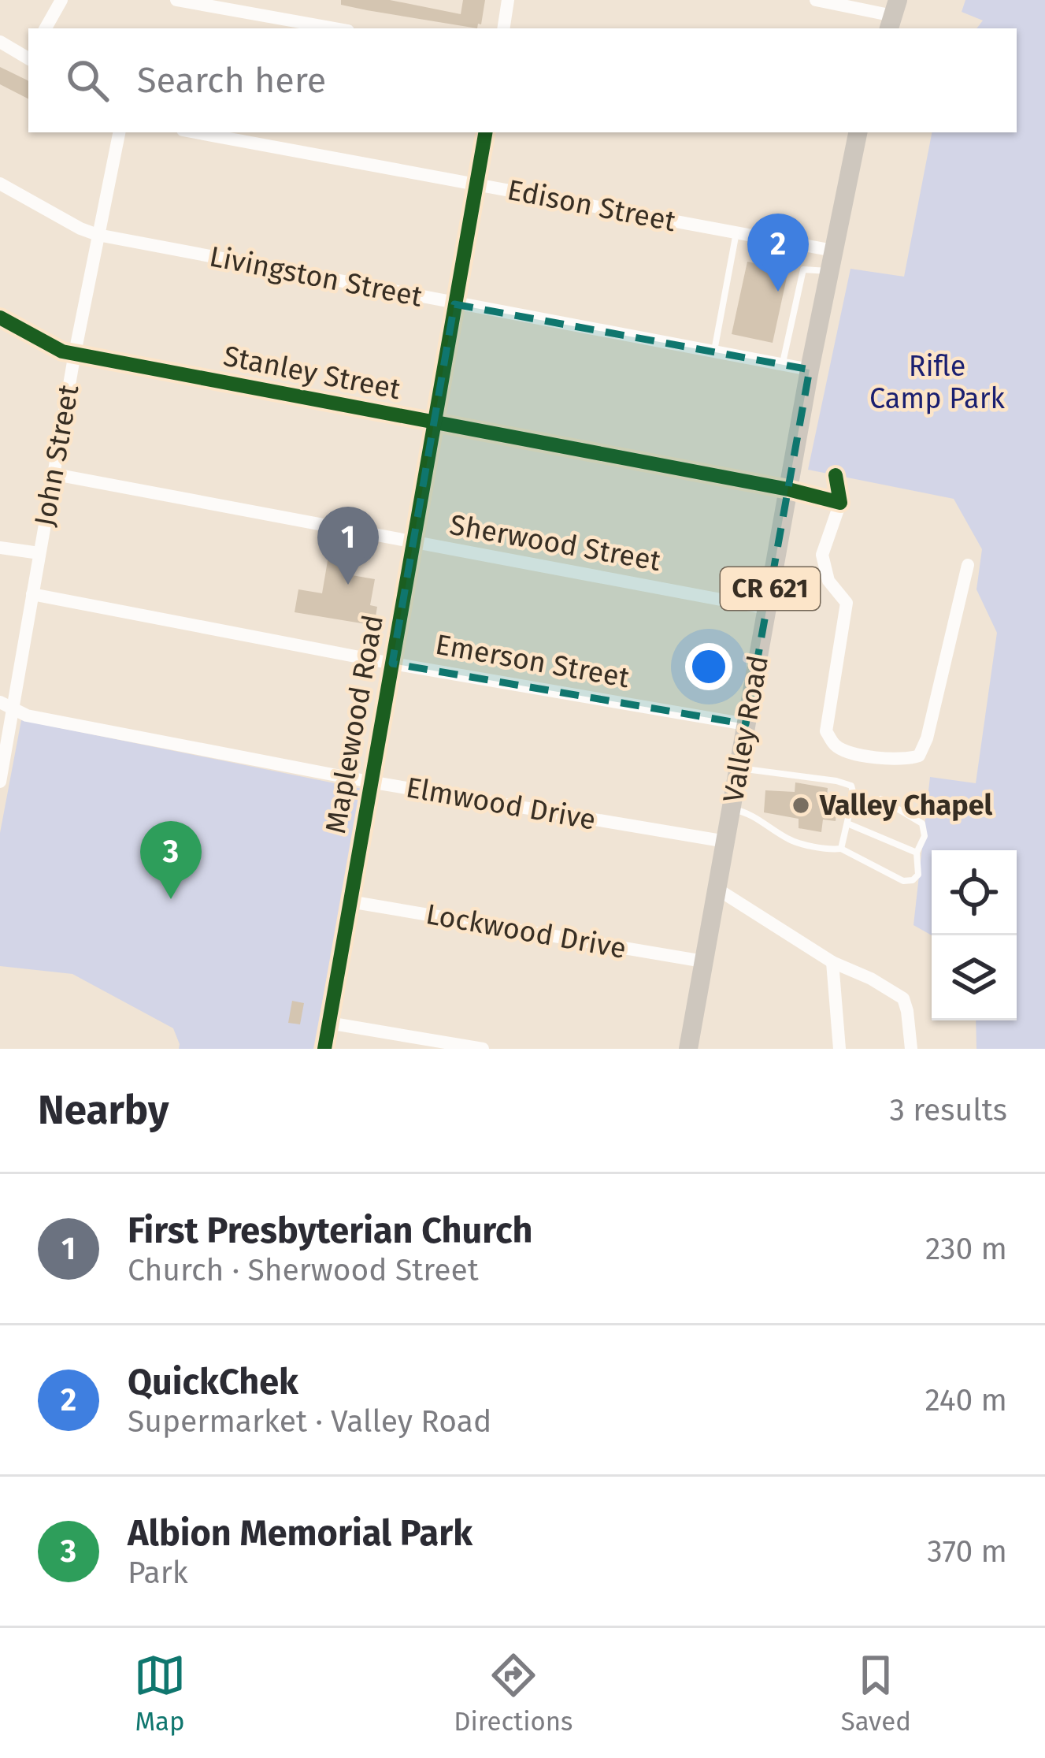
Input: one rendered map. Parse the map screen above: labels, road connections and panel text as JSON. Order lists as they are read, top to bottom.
{
  "streets": {
    "main road": ["CR 621", "Valley Road"],
    "street": [
      "Edison Street",
      "Livingston Street",
      "Stanley Street",
      "John Street",
      "Sherwood Street",
      "Emerson Street",
      "Maplewood Road",
      "Elmwood Drive",
      "Lockwood Drive"
    ]
  },
  "crossings": [
    ["Edison Street", "Maplewood Road"],
    ["Edison Street", "Valley Road"],
    ["Livingston Street", "John Street"],
    ["Livingston Street", "Maplewood Road"],
    ["Livingston Street", "Valley Road"],
    ["Stanley Street", "John Street"],
    ["Stanley Street", "Maplewood Road"],
    ["Stanley Street", "Valley Road"],
    ["John Street", "Sherwood Street"],
    ["John Street", "Emerson Street"],
    ["John Street", "Elmwood Drive"],
    ["Sherwood Street", "Maplewood Road"],
    ["Sherwood Street", "Valley Road"],
    ["Emerson Street", "Maplewood Road"],
    ["Emerson Street", "Valley Road"],
    ["Maplewood Road", "Elmwood Drive"],
    ["Maplewood Road", "Lockwood Drive"],
    ["Valley Road", "Elmwood Drive"],
    ["Valley Road", "Lockwood Drive"]
  ],
  "parks": ["Rifle Camp Park"],
  "places": ["Valley Chapel"],
  "page": {
    "search": "Search here",
    "pins": ["2", "1", "3"],
    "heading": ["Nearby", "3 results"],
    "list": [
      {
        "mark": "1",
        "name": "First Presbyterian Church",
        "note": "Church · Sherwood Street",
        "value": "230 m"
      },
      {
        "mark": "2",
        "name": "QuickChek",
        "note": "Supermarket · Valley Road",
        "value": "240 m"
      },
      {
        "mark": "3",
        "name": "Albion Memorial Park",
        "note": "Park",
        "value": "370 m"
      }
    ],
    "nav": ["Map", "Directions", "Saved"]
  }
}
